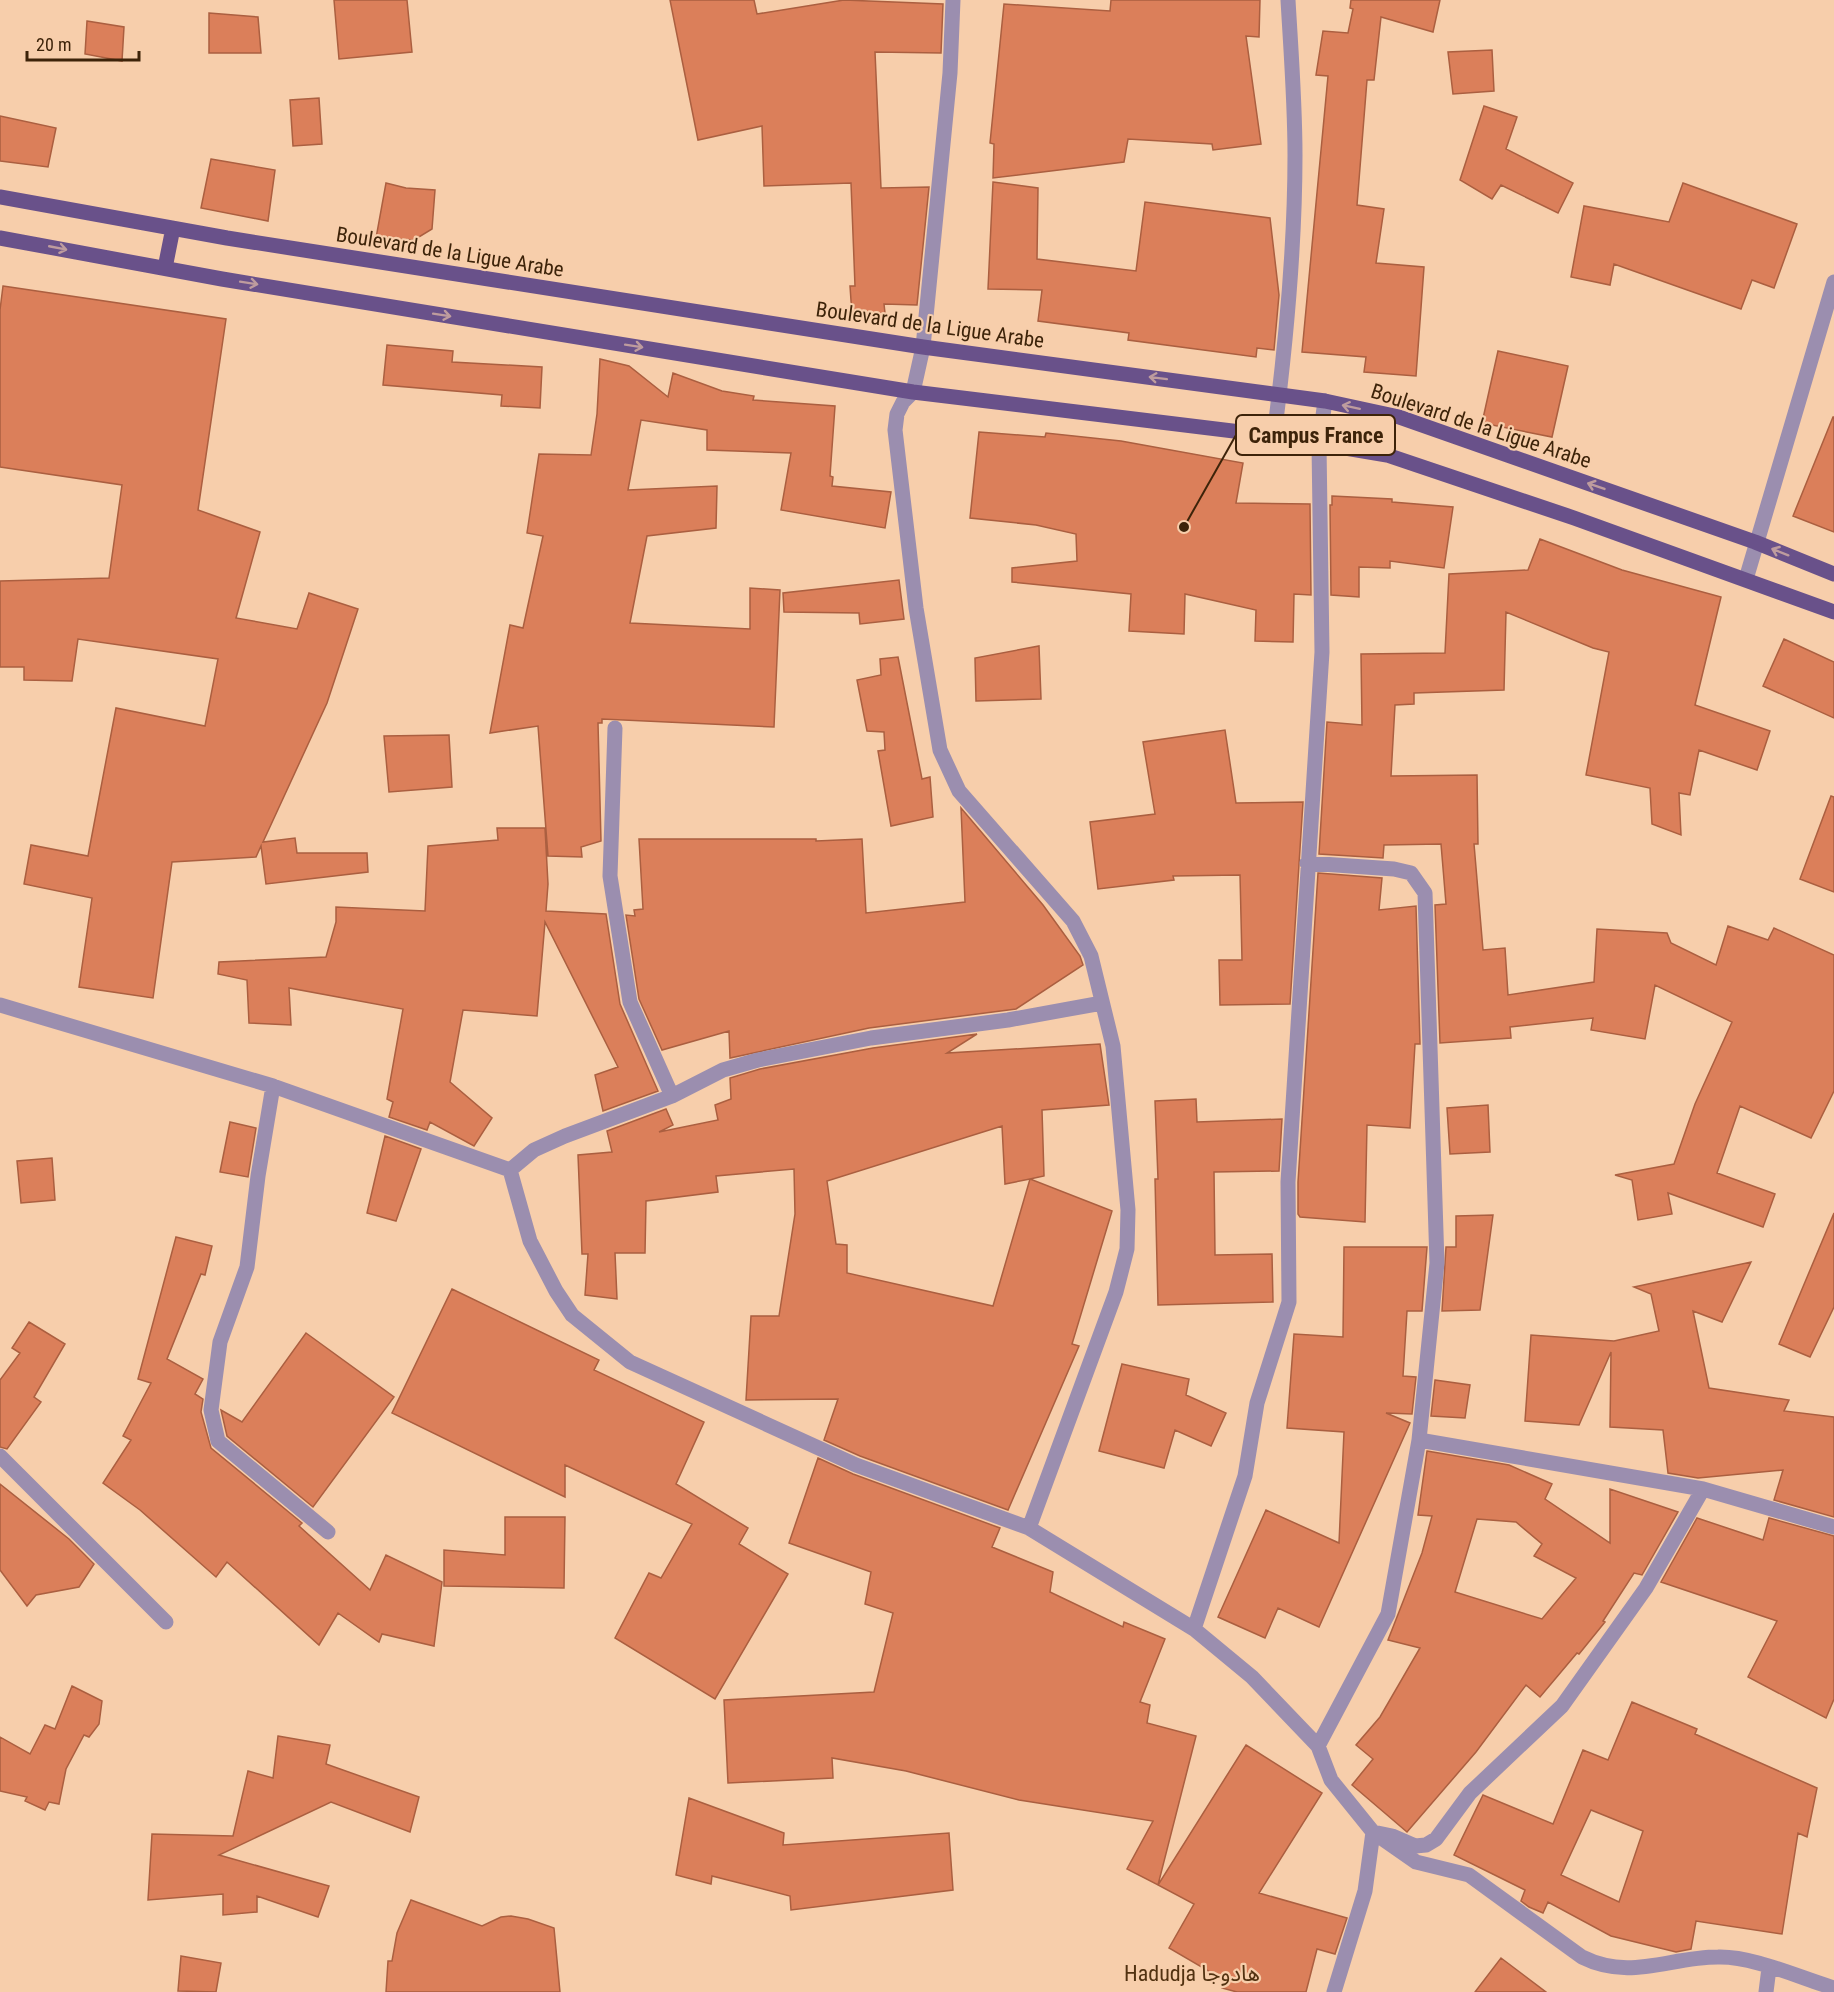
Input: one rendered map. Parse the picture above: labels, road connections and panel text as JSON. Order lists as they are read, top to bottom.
{
  "streets": {
    "main road": ["Boulevard de la Ligue Arabe"]
  },
  "districts": ["Hadudja هادوجا"],
  "places": ["Campus France"],
  "scale_bar": "20 m"
}
